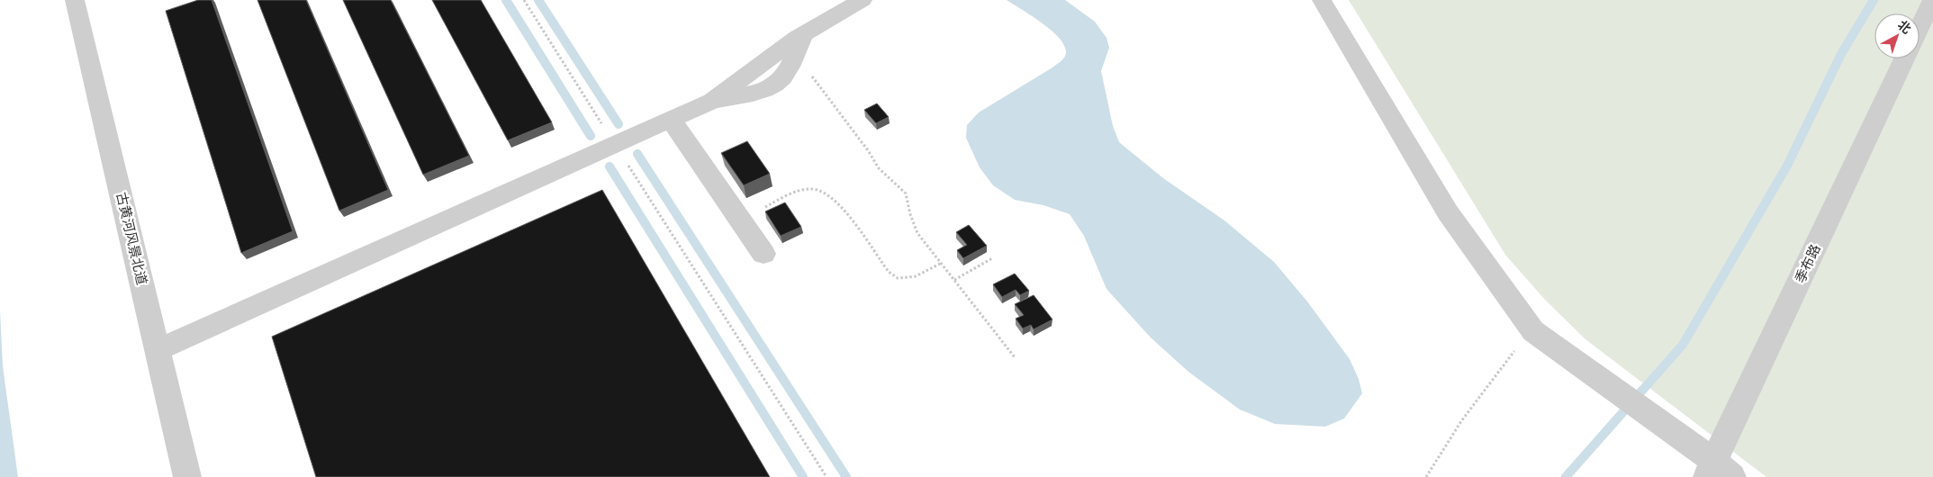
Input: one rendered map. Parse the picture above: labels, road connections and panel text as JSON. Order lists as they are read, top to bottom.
{
  "streets": {
    "street": ["古黄河风景北道", "季布路"]
  },
  "north": "top right"
}
